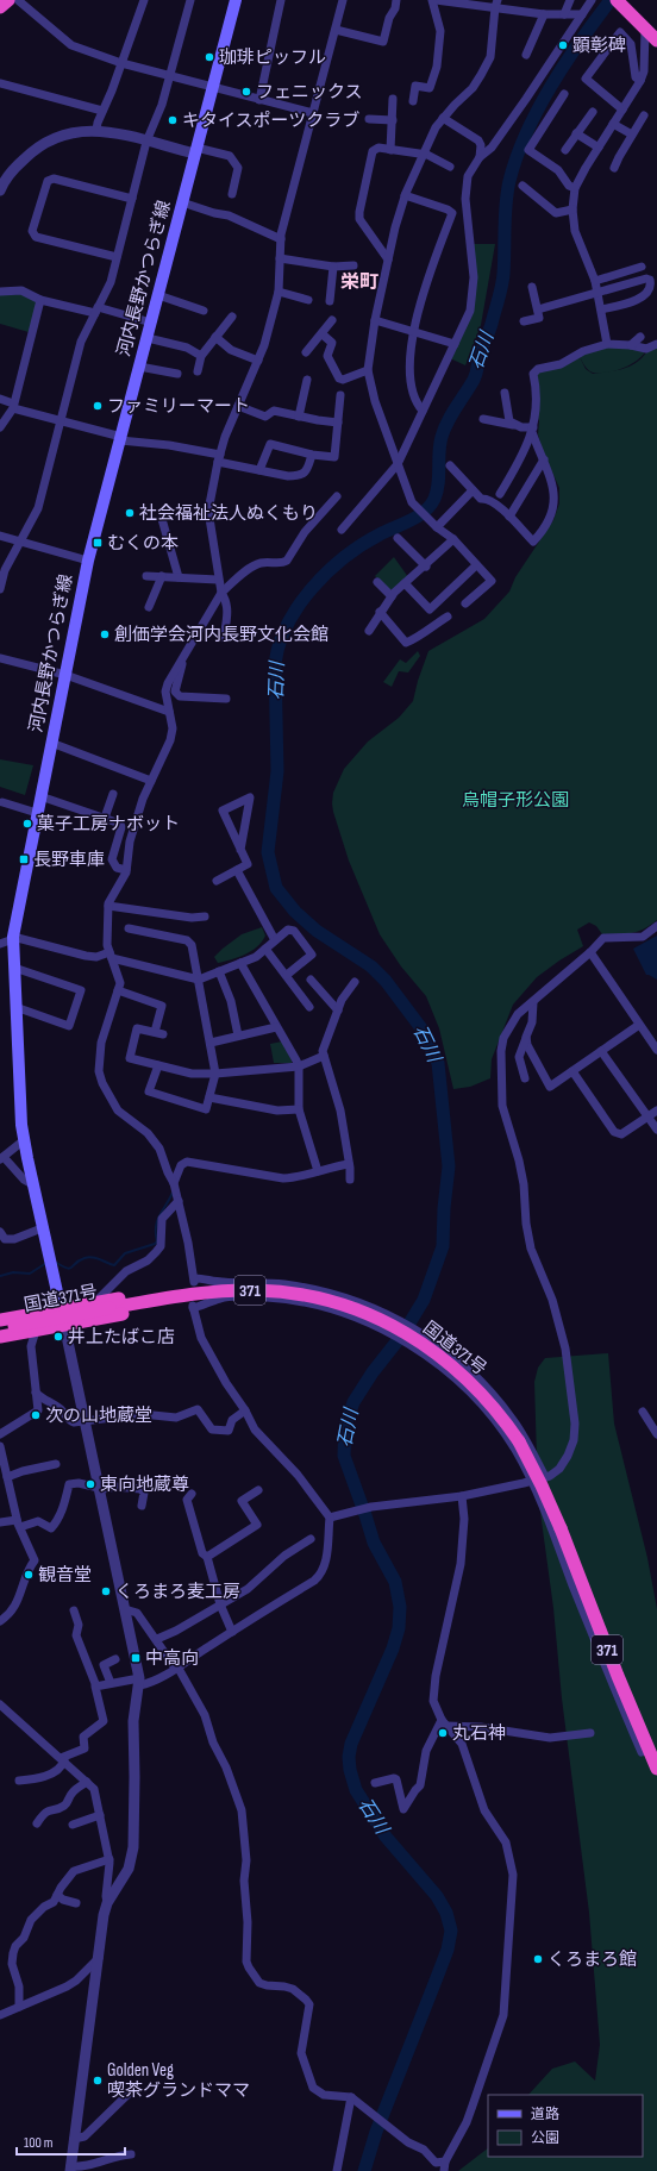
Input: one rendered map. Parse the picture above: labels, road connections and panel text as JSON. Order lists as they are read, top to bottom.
{
  "streets": {
    "highway": ["371", "国道371号"],
    "main road": ["河内長野かつらぎ線"]
  },
  "districts": ["栄町"],
  "water": ["石川"],
  "parks": ["烏帽子形公園"],
  "places": {
    "other": [
      "顕彰碑",
      "珈琲ピッフル",
      "フェニックス",
      "キタイスポーツクラブ",
      "ファミリーマート",
      "社会福祉法人ぬくもり",
      "創価学会河内長野文化会館",
      "菓子工房ナボット",
      "井上たばこ店",
      "次の山地蔵堂",
      "東向地蔵尊",
      "観音堂",
      "くろまろ麦工房",
      "丸石神",
      "くろまろ館",
      "Golden Veg 喫茶グランドママ"
    ],
    "transit": ["むくの本", "長野車庫", "中高向"]
  },
  "legend": ["道路", "公園"],
  "scale_bar": "100 m"
}
